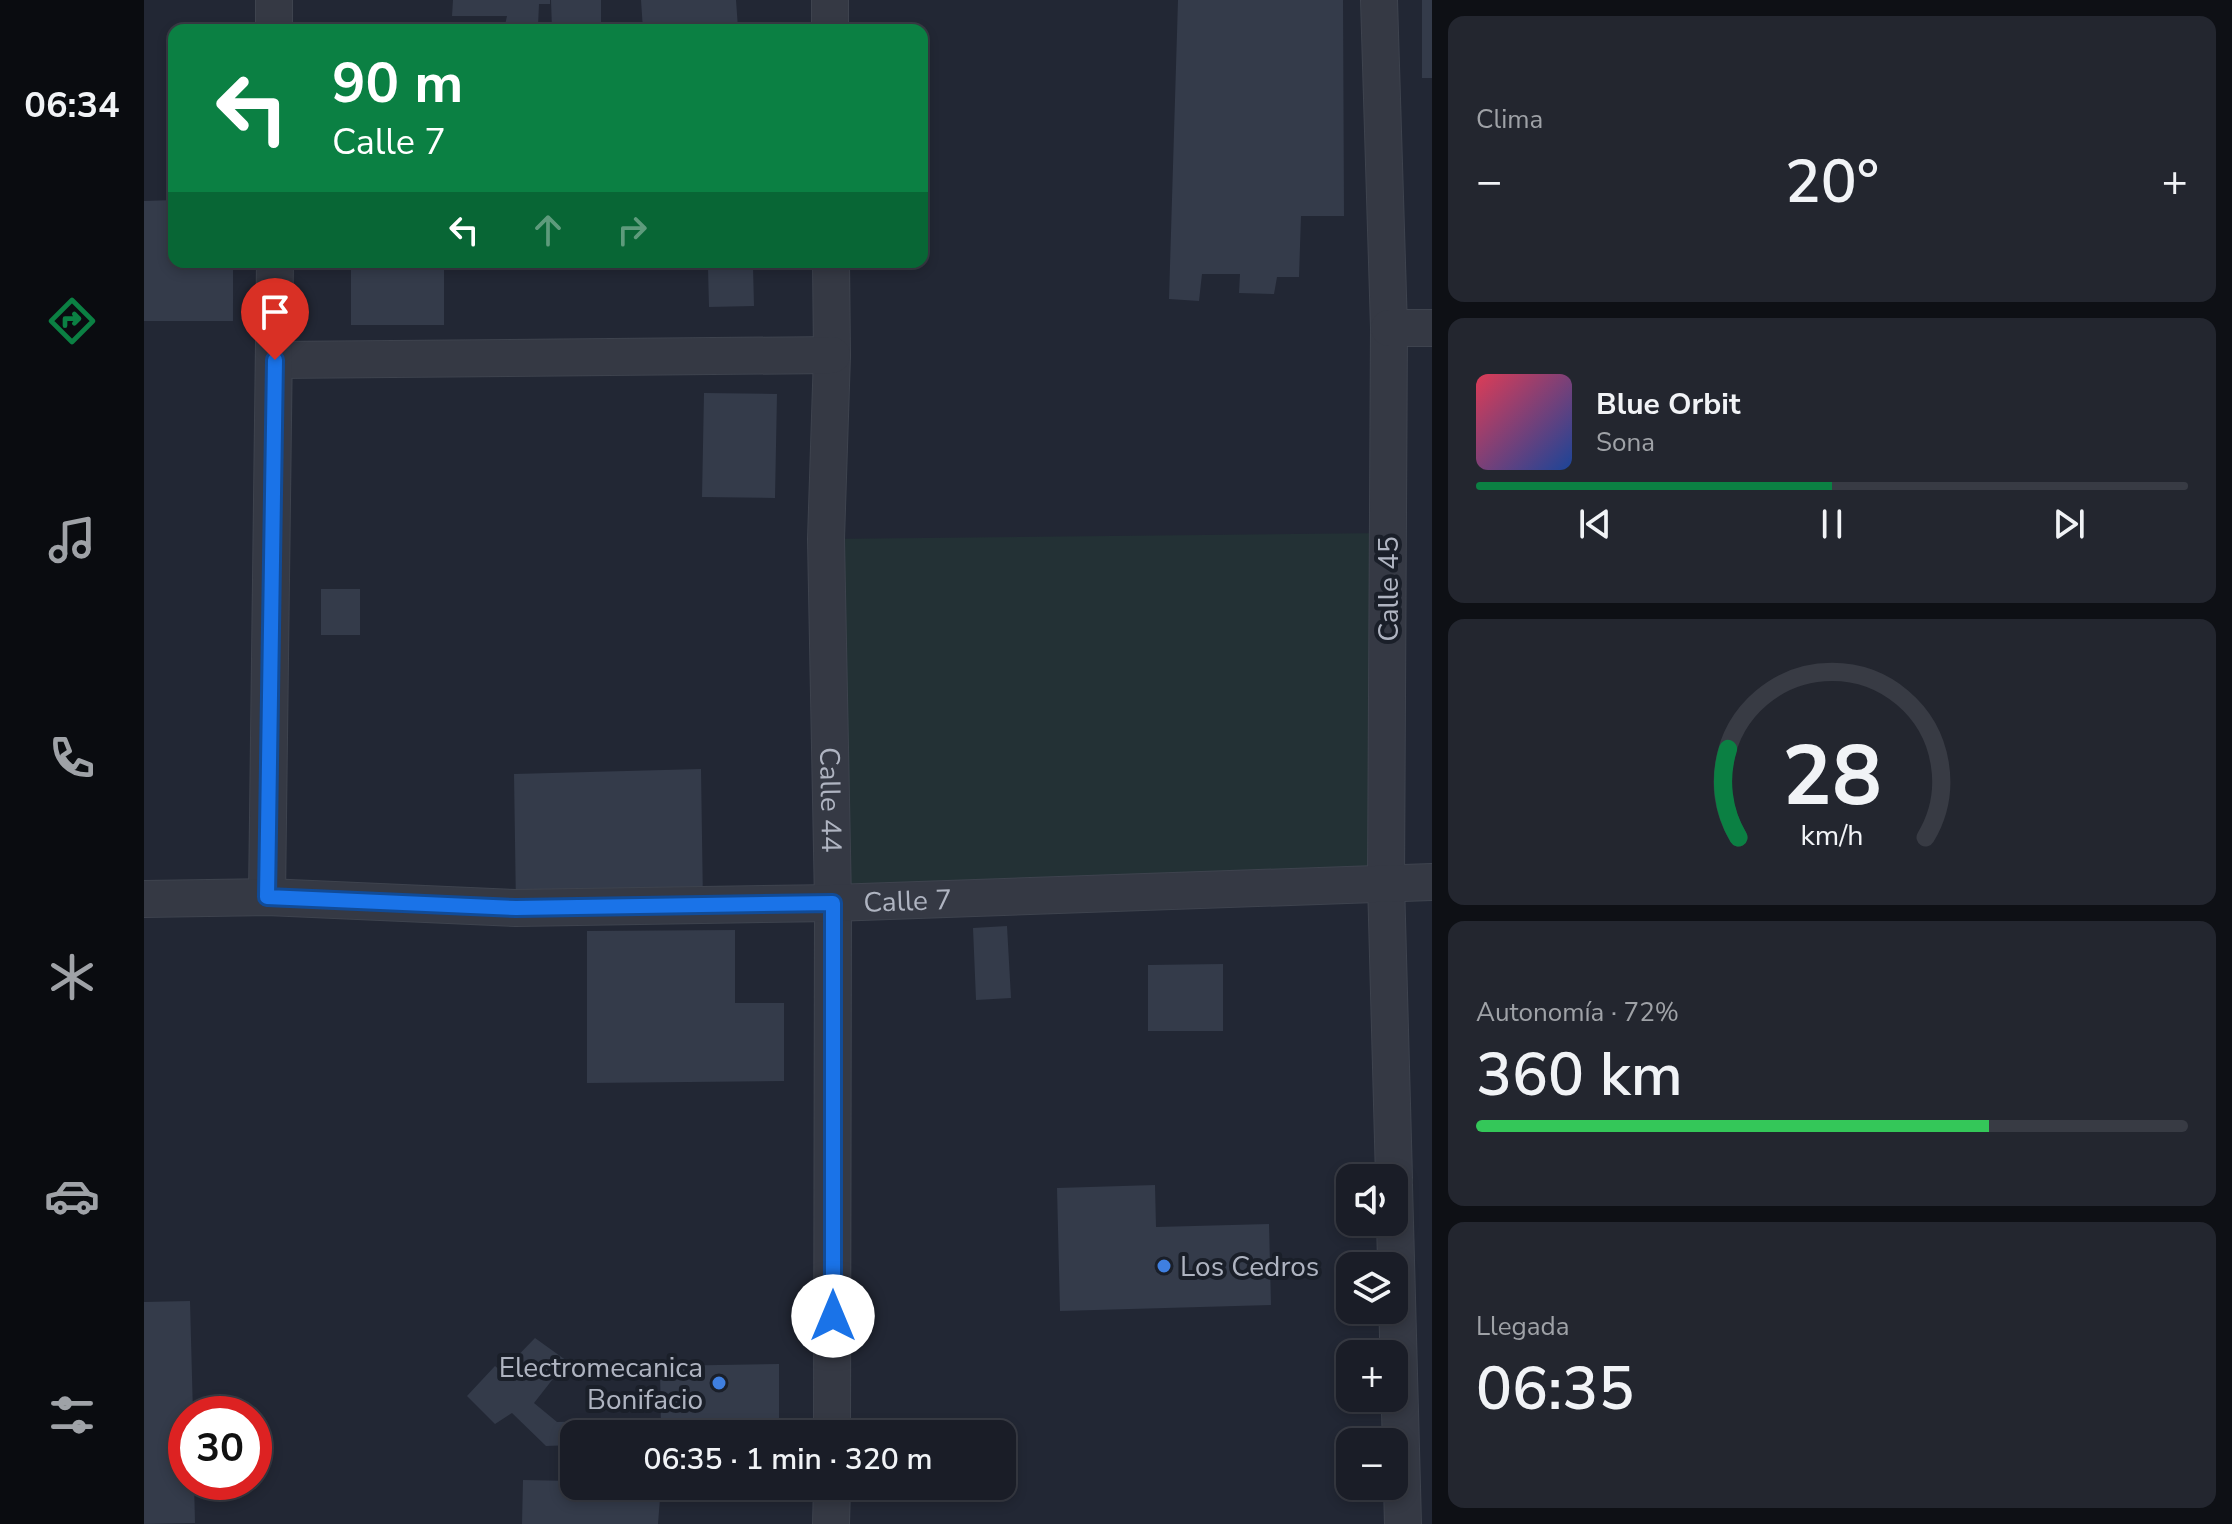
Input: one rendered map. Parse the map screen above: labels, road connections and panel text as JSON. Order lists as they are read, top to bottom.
{
  "streets": {
    "street": ["Calle 45", "Calle 44", "Calle 7"]
  },
  "crossings": [
    ["Calle 45", "Calle 7"],
    ["Calle 44", "Calle 7"]
  ],
  "places": ["Los Cedros", "Electromecanica Bonifacio"],
  "page": {
    "tabs": "06:34",
    "tile": [
      "Clima",
      ["Autonomía · 72%", "360 km"],
      ["Llegada", "06:35"]
    ],
    "turn": ["90 m", "Calle 7"],
    "heat": ["−", "20°", "+"],
    "song": ["Blue Orbit", "Sona"],
    "map_buttons": ["+", "−"],
    "limit": "30",
    "trip": "06:35 · 1 min · 320 m",
    "gauge": ["28", "km/h"]
  }
}
